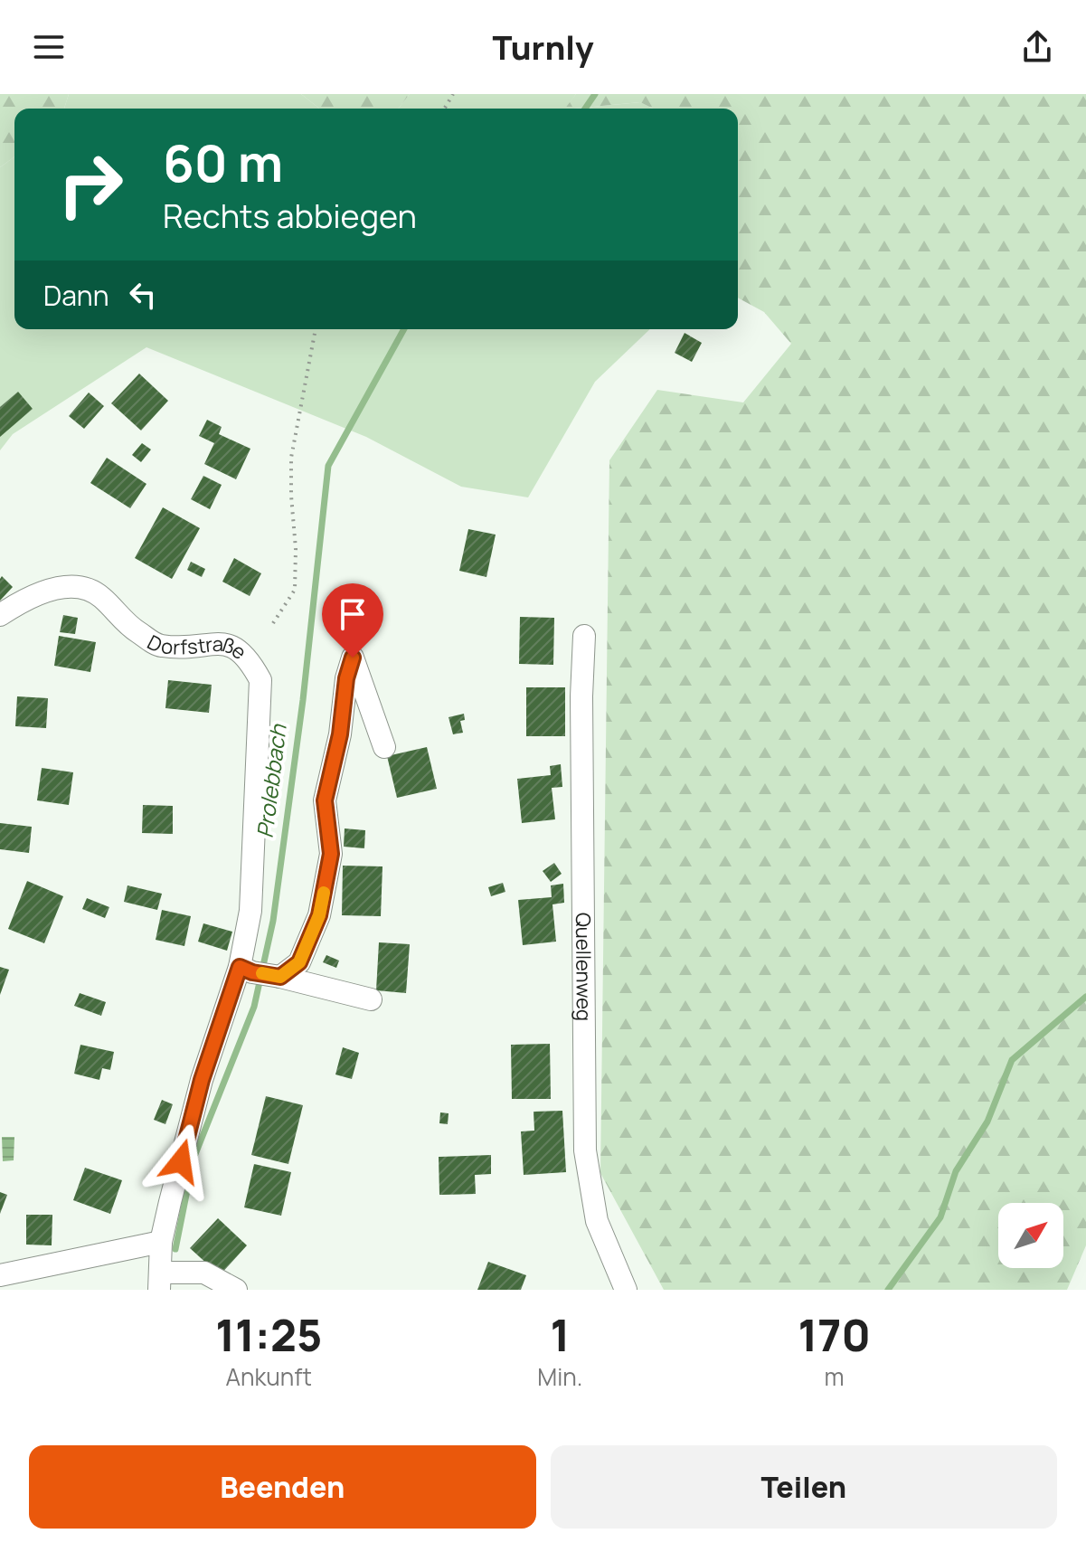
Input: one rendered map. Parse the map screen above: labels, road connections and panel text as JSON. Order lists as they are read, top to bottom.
{
  "streets": {
    "street": ["Dorfstraße", "Quellenweg"]
  },
  "water": ["Prolebbach"],
  "north": "top right",
  "page": {
    "header": "Turnly",
    "turn": ["60 m", "Rechts abbiegen"],
    "then": "Dann",
    "eta": [
      "11:25",
      "Ankunft",
      "1",
      "Min.",
      "170",
      "m"
    ],
    "buttons": ["Beenden", "Teilen"]
  }
}
